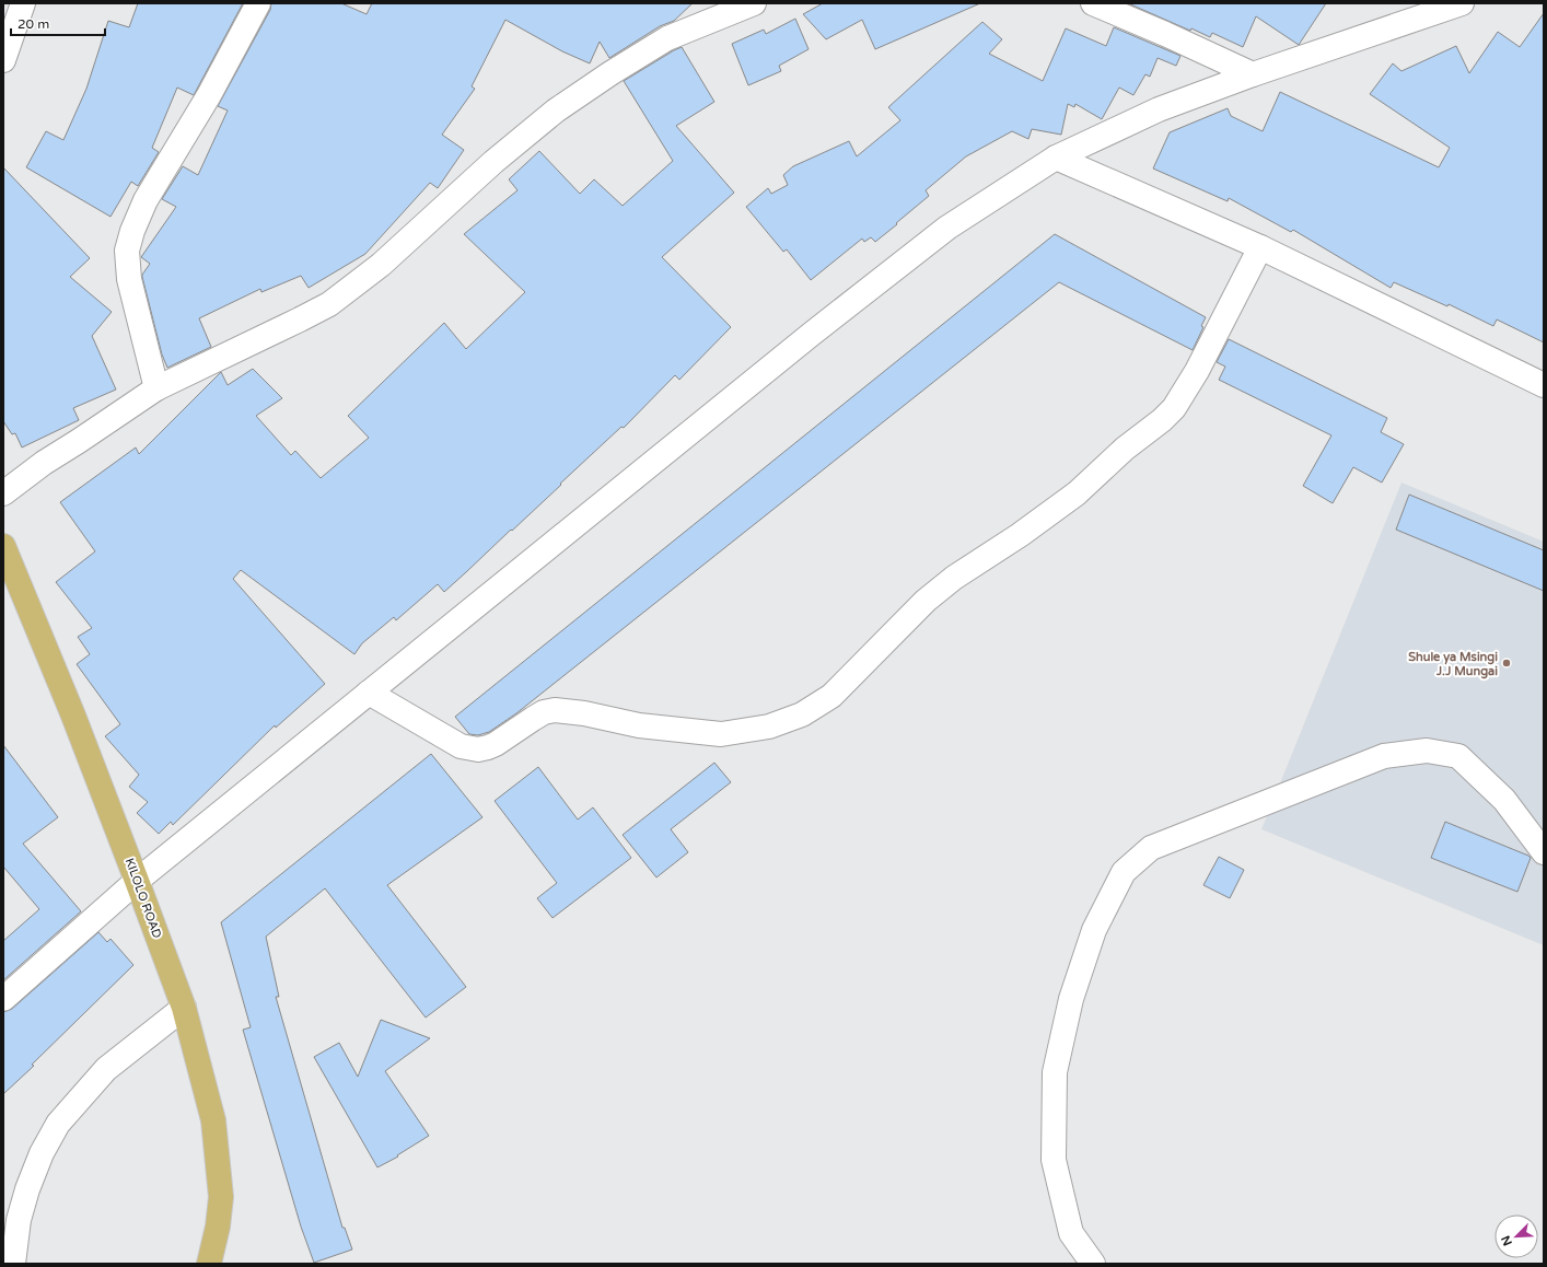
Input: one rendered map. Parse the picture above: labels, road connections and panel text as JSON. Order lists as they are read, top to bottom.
{
  "streets": {
    "main road": ["KILOLO ROAD"]
  },
  "places": ["Shule ya Msingi J.J Mungai"],
  "scale_bar": "20 m",
  "north": "bottom left"
}
